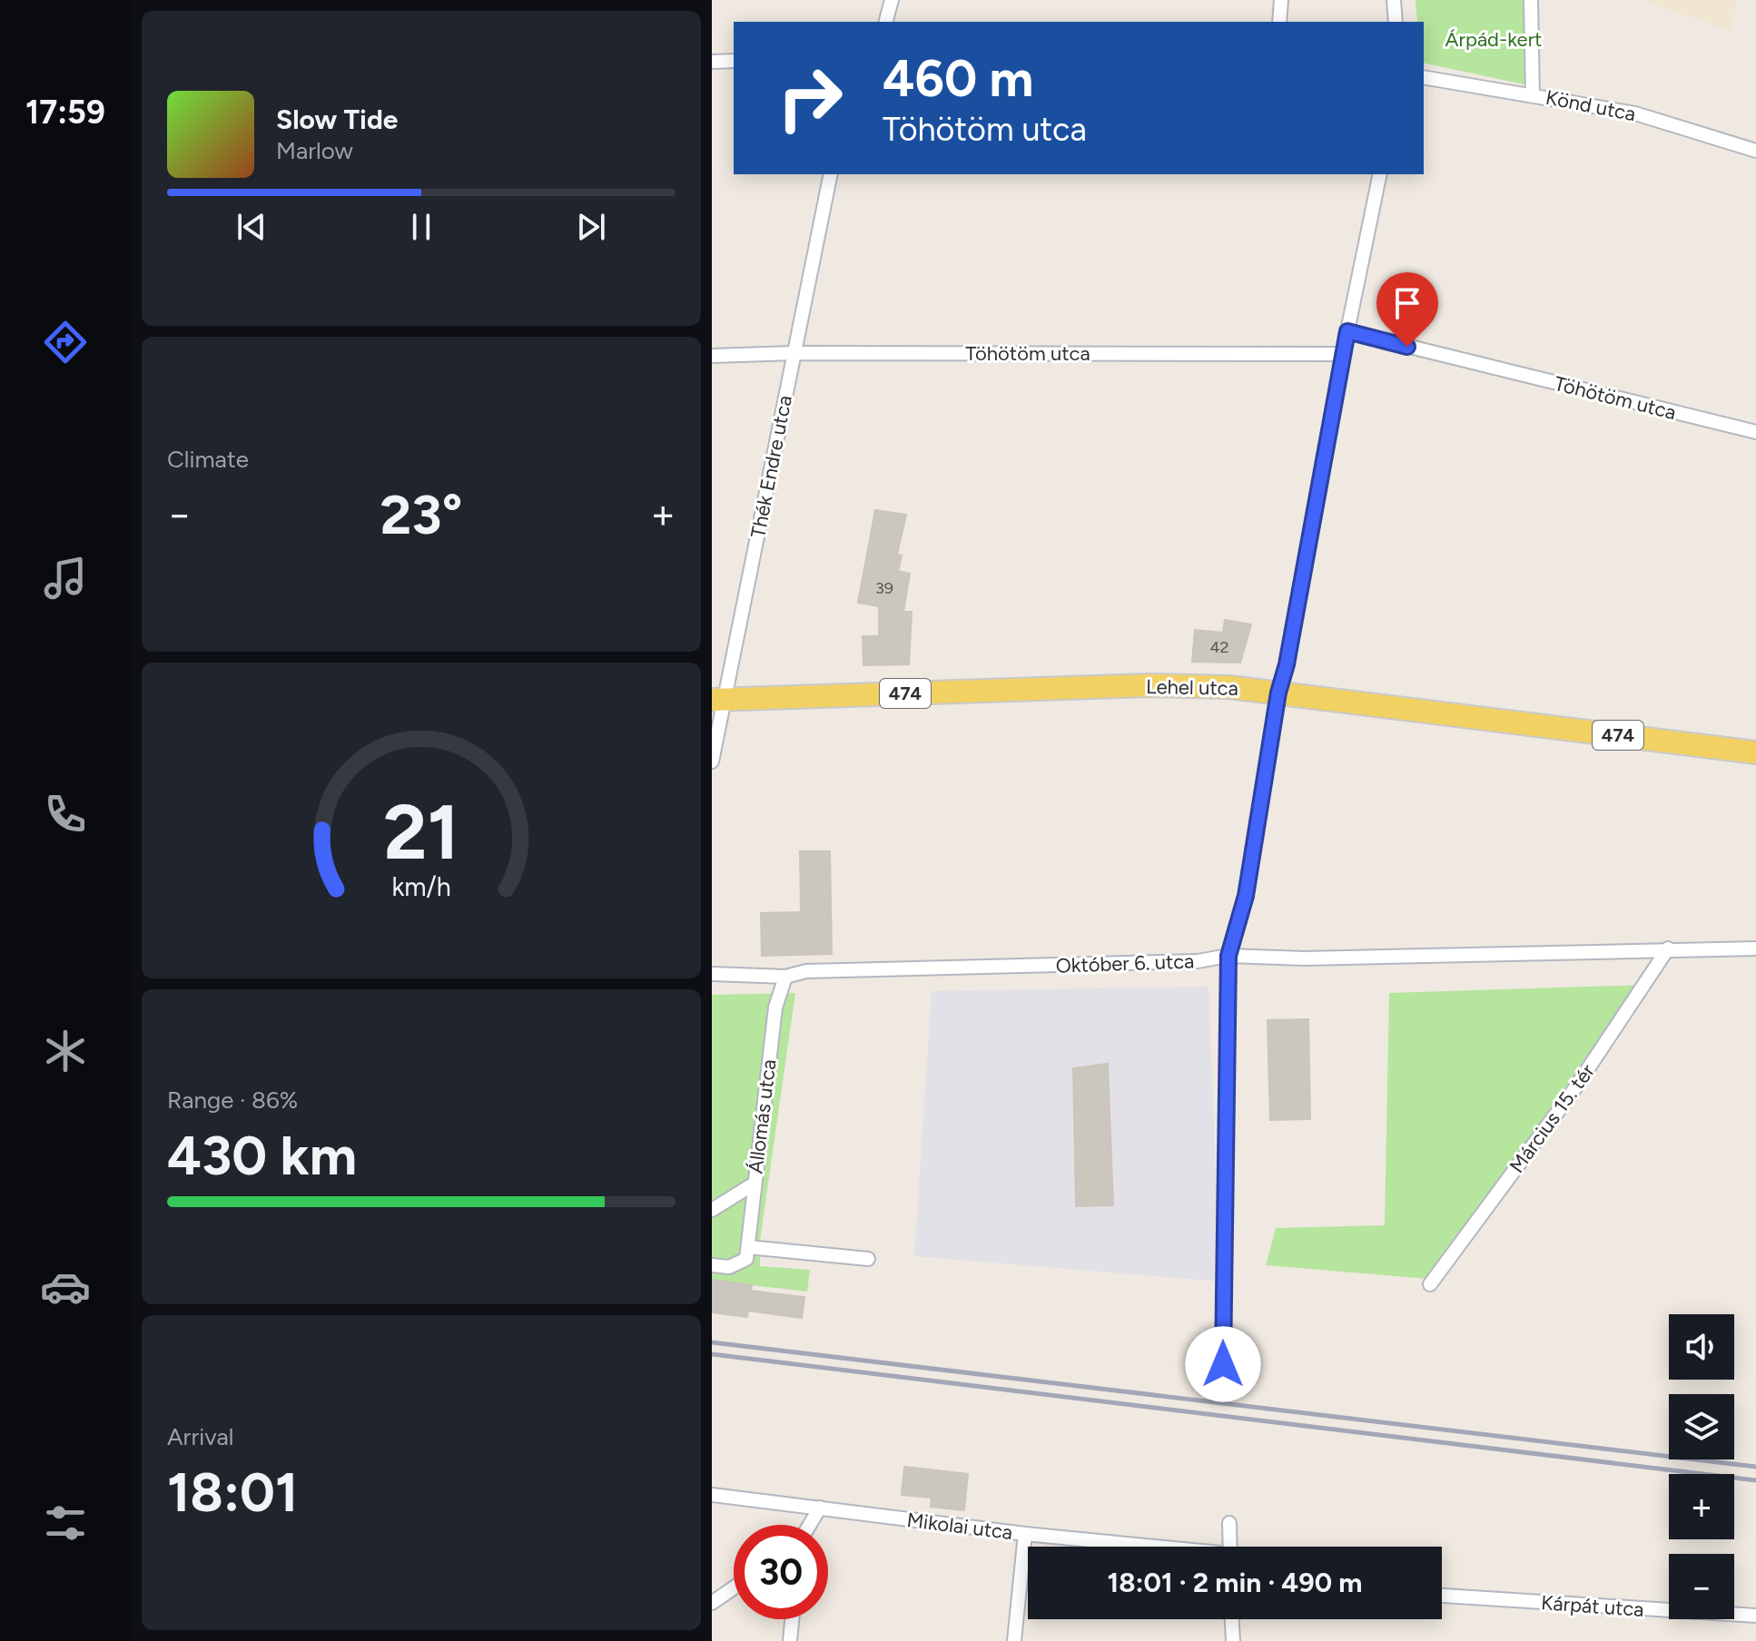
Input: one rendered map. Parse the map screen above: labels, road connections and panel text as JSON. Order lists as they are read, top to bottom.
{
  "streets": {
    "main road": ["Lehel utca", "474"],
    "street": [
      "Könd utca",
      "Töhötöm utca",
      "Thék Endre utca",
      "Október 6. utca",
      "Állomás utca",
      "Március 15. tér",
      "Mikolai utca",
      "Kárpát utca"
    ]
  },
  "crossings": [
    ["Töhötöm utca", "Thék Endre utca"],
    ["Thék Endre utca", "Lehel utca"],
    ["Október 6. utca", "Állomás utca"],
    ["Október 6. utca", "Március 15. tér"]
  ],
  "parks": ["Árpád-kert"],
  "house_numbers": ["39", "42"],
  "page": {
    "tabs": "17:59",
    "turn": ["460 m", "Töhötöm utca"],
    "song": ["Slow Tide", "Marlow"],
    "tile": [
      "Climate",
      ["Range · 86%", "430 km"],
      ["Arrival", "18:01"]
    ],
    "heat": ["−", "23°", "+"],
    "map_buttons": ["+", "−"],
    "limit": "30",
    "trip": "18:01 · 2 min · 490 m",
    "gauge": ["21", "km/h"]
  }
}
